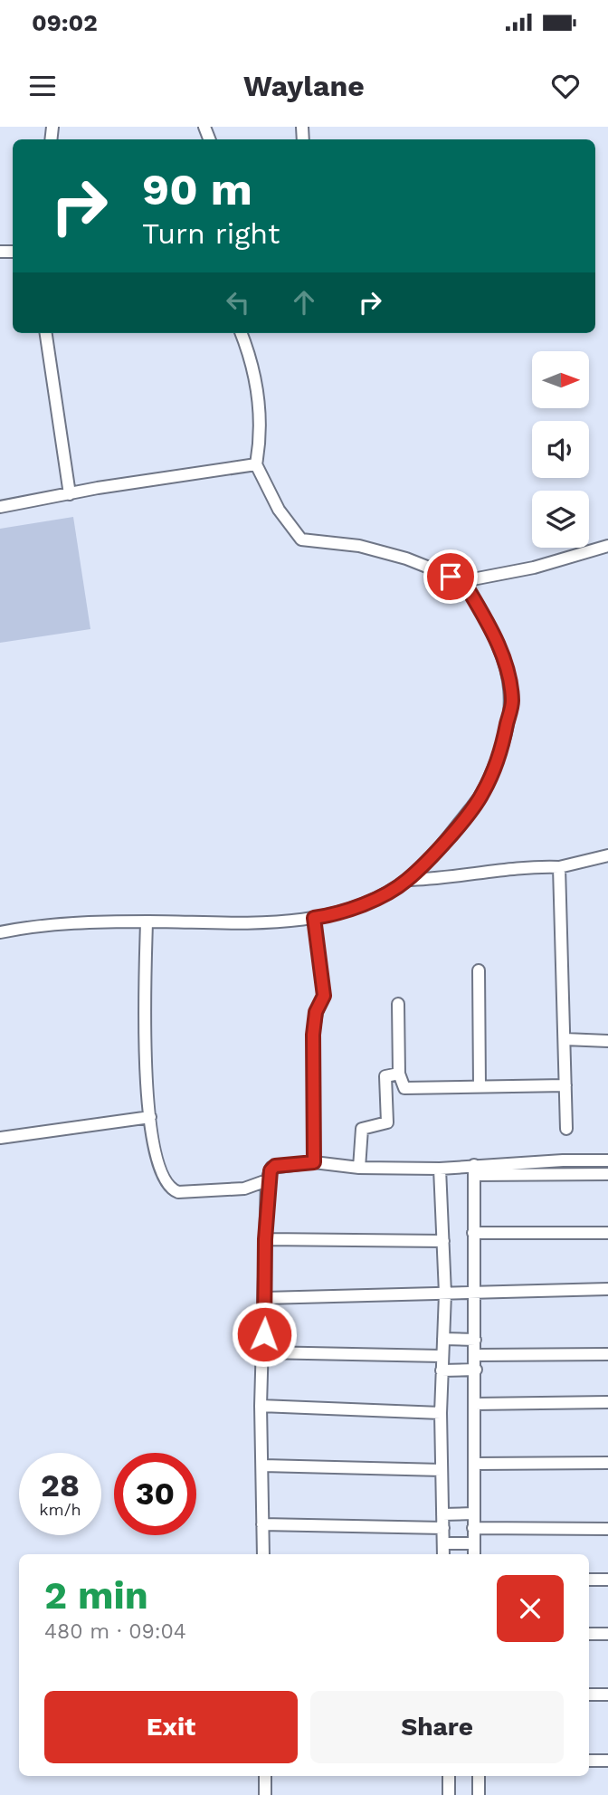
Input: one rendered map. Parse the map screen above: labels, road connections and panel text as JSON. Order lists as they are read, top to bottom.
{
  "north": "right",
  "page": {
    "status": "09:02",
    "header": "Waylane",
    "turn": ["90 m", "Turn right"],
    "speed": "28 km/h",
    "limit": "30",
    "heading": ["2 min", "480 m · 09:04"],
    "buttons": ["Exit", "Share"]
  }
}
